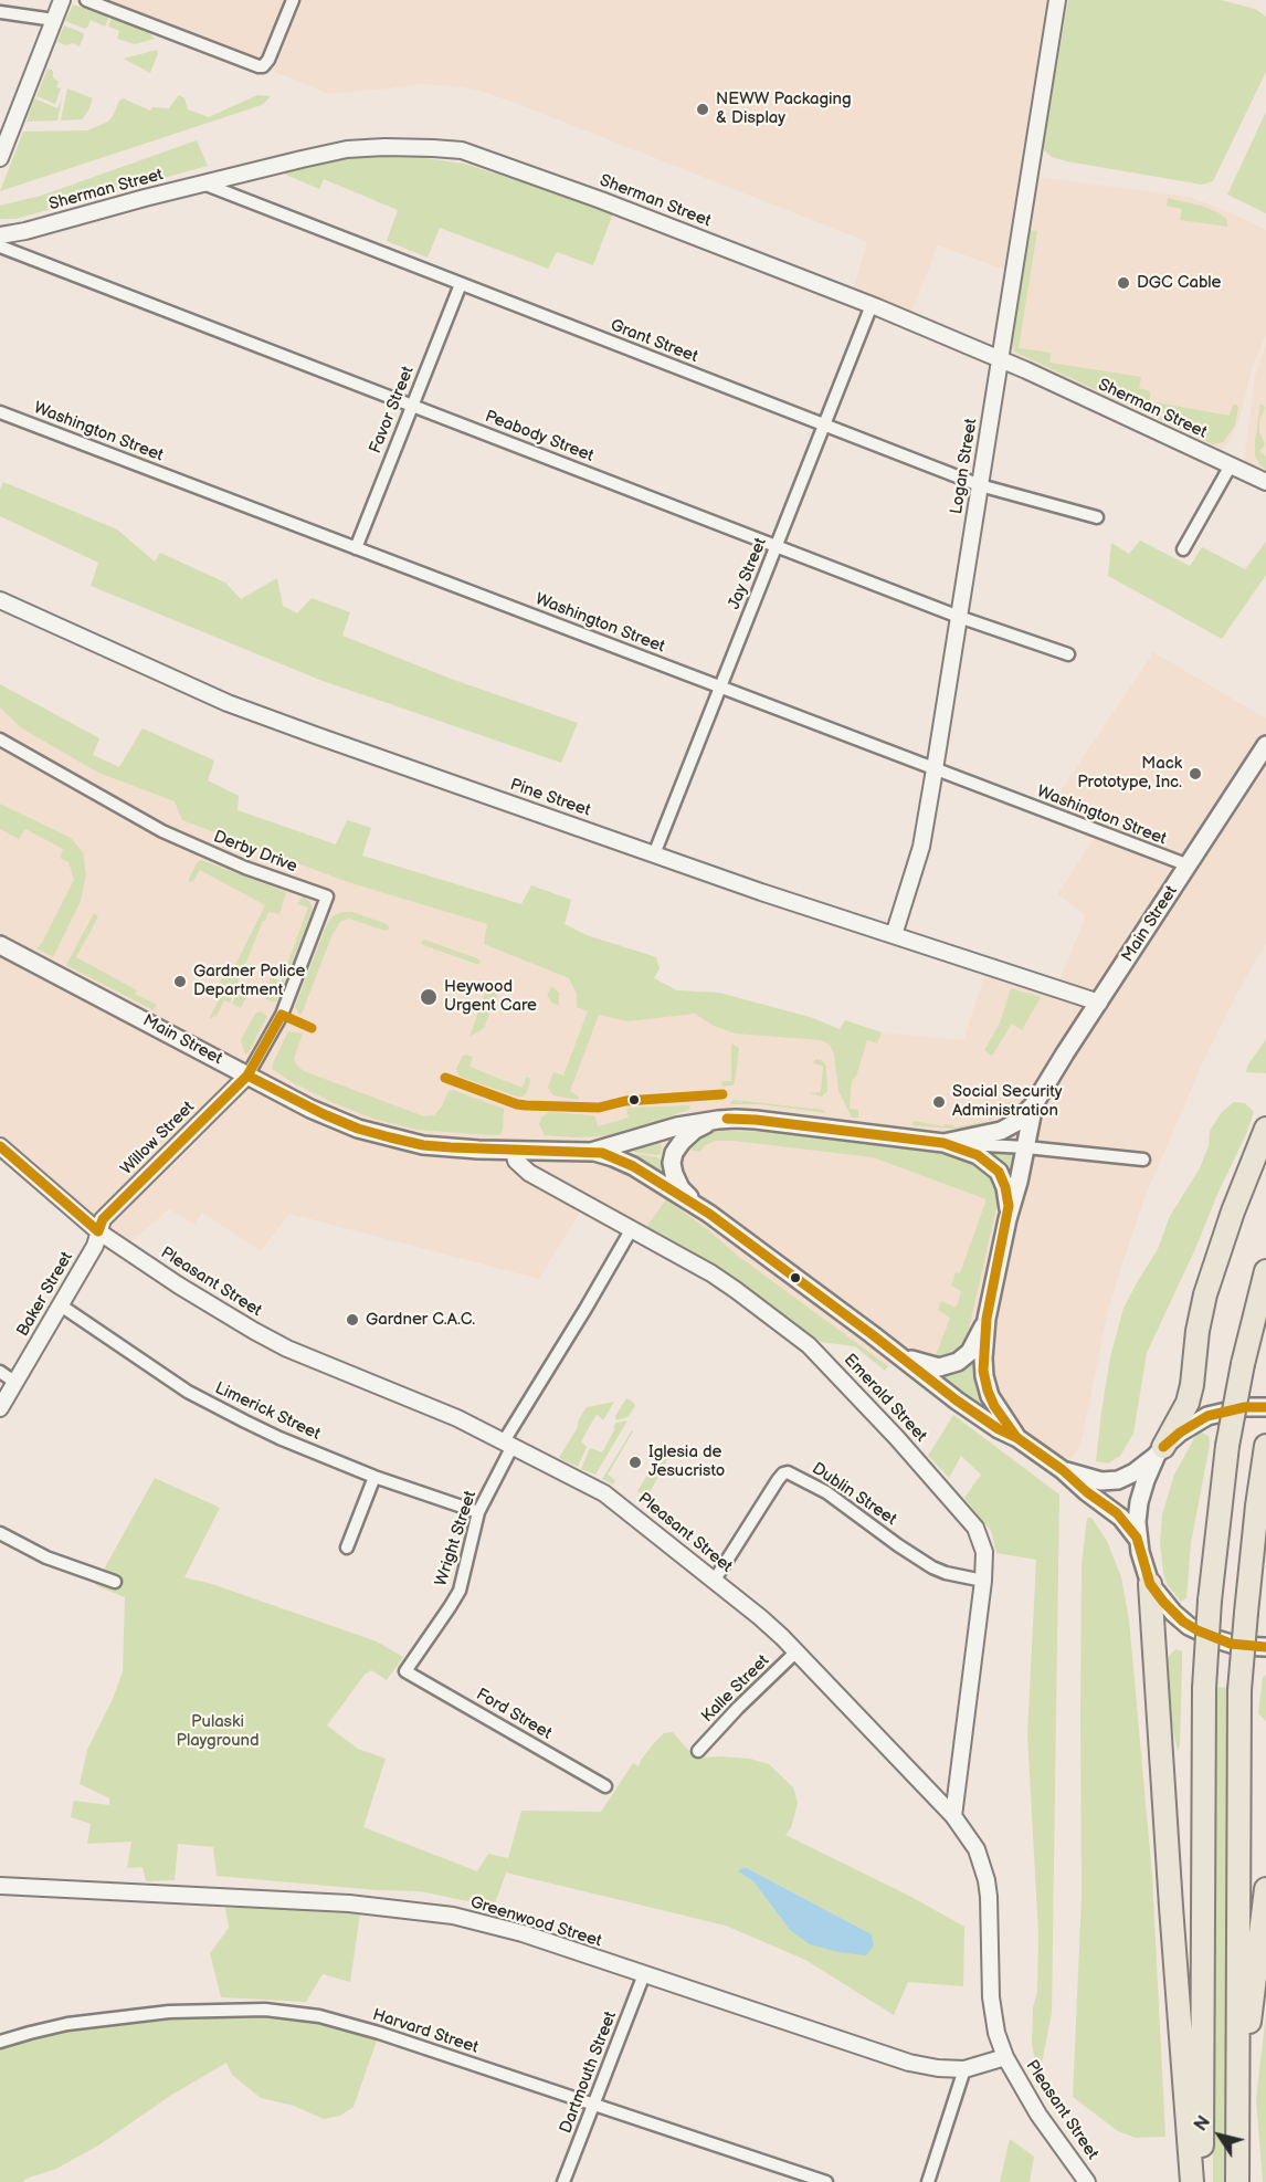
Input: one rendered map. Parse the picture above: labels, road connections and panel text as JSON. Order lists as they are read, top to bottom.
{
  "streets": {
    "main road": ["Main Street"],
    "street": [
      "Sherman Street",
      "Grant Street",
      "Favor Street",
      "Washington Street",
      "Peabody Street",
      "Logan Street",
      "Jay Street",
      "Pine Street",
      "Derby Drive",
      "Willow Street",
      "Pleasant Street",
      "Baker Street",
      "Emerald Street",
      "Limerick Street",
      "Dublin Street",
      "Wright Street",
      "Kalle Street",
      "Ford Street",
      "Greenwood Street",
      "Harvard Street",
      "Dartmouth Street"
    ]
  },
  "crossings": [
    ["Sherman Street", "Grant Street"],
    ["Sherman Street", "Logan Street"],
    ["Sherman Street", "Jay Street"],
    ["Grant Street", "Favor Street"],
    ["Grant Street", "Logan Street"],
    ["Grant Street", "Jay Street"],
    ["Favor Street", "Washington Street"],
    ["Favor Street", "Peabody Street"],
    ["Washington Street", "Logan Street"],
    ["Washington Street", "Jay Street"],
    ["Washington Street", "Main Street"],
    ["Peabody Street", "Logan Street"],
    ["Peabody Street", "Jay Street"],
    ["Logan Street", "Pine Street"],
    ["Jay Street", "Pine Street"],
    ["Pine Street", "Main Street"],
    ["Derby Drive", "Main Street"],
    ["Derby Drive", "Willow Street"],
    ["Main Street", "Willow Street"],
    ["Main Street", "Emerald Street"],
    ["Willow Street", "Pleasant Street"],
    ["Willow Street", "Baker Street"],
    ["Pleasant Street", "Baker Street"],
    ["Pleasant Street", "Emerald Street"],
    ["Pleasant Street", "Dublin Street"],
    ["Pleasant Street", "Wright Street"],
    ["Pleasant Street", "Kalle Street"],
    ["Pleasant Street", "Greenwood Street"],
    ["Baker Street", "Limerick Street"],
    ["Emerald Street", "Dublin Street"],
    ["Emerald Street", "Wright Street"],
    ["Limerick Street", "Wright Street"],
    ["Wright Street", "Ford Street"],
    ["Greenwood Street", "Dartmouth Street"],
    ["Harvard Street", "Dartmouth Street"]
  ],
  "parks": ["Pulaski Playground"],
  "places": [
    "NEWW Packaging & Display",
    "DGC Cable",
    "Mack Prototype, Inc.",
    "Gardner Police Department",
    "Heywood Urgent Care",
    "Social Security Administration",
    "Gardner C.A.C.",
    "Iglesia de Jesucristo"
  ],
  "north": "top left"
}
